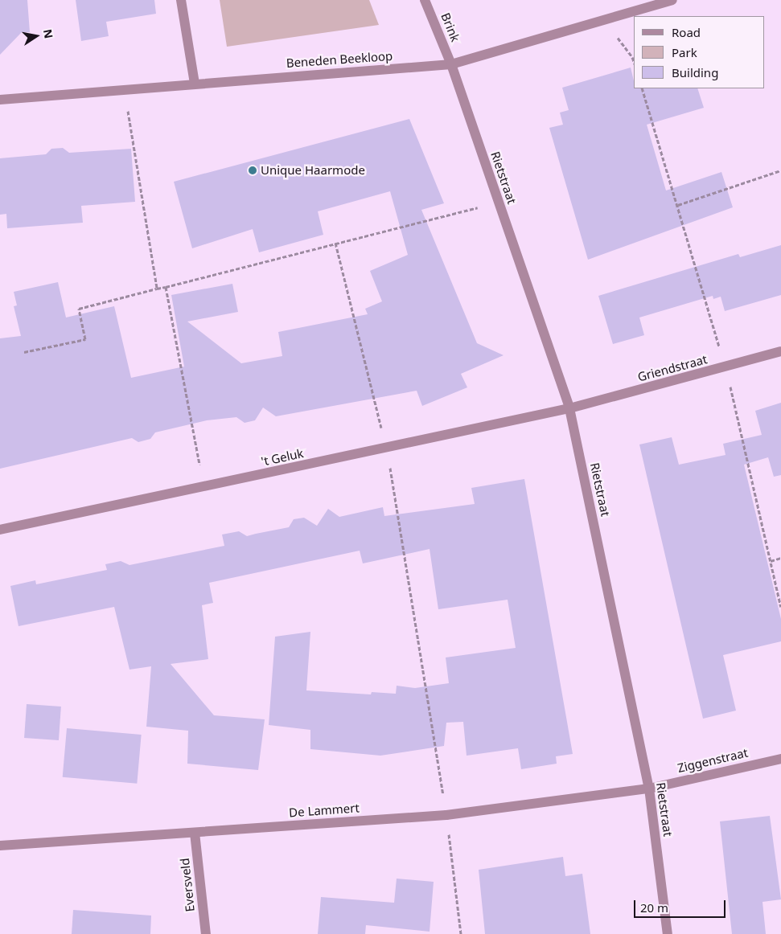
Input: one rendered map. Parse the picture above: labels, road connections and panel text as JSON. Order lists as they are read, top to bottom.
{
  "streets": {
    "street": [
      "Brink",
      "Beneden Beekloop",
      "Rietstraat",
      "Griendstraat",
      "'t Geluk",
      "Ziggenstraat",
      "De Lammert",
      "Eversveld"
    ]
  },
  "crossings": [
    ["Brink", "Beneden Beekloop"],
    ["Brink", "Rietstraat"],
    ["Beneden Beekloop", "Rietstraat"],
    ["Rietstraat", "Griendstraat"],
    ["Rietstraat", "'t Geluk"],
    ["Rietstraat", "Ziggenstraat"],
    ["Rietstraat", "De Lammert"],
    ["Griendstraat", "'t Geluk"],
    ["Ziggenstraat", "De Lammert"],
    ["De Lammert", "Eversveld"]
  ],
  "places": ["Unique Haarmode"],
  "legend": ["Road", "Park", "Building"],
  "scale_bar": "20 m",
  "north": "right"
}
